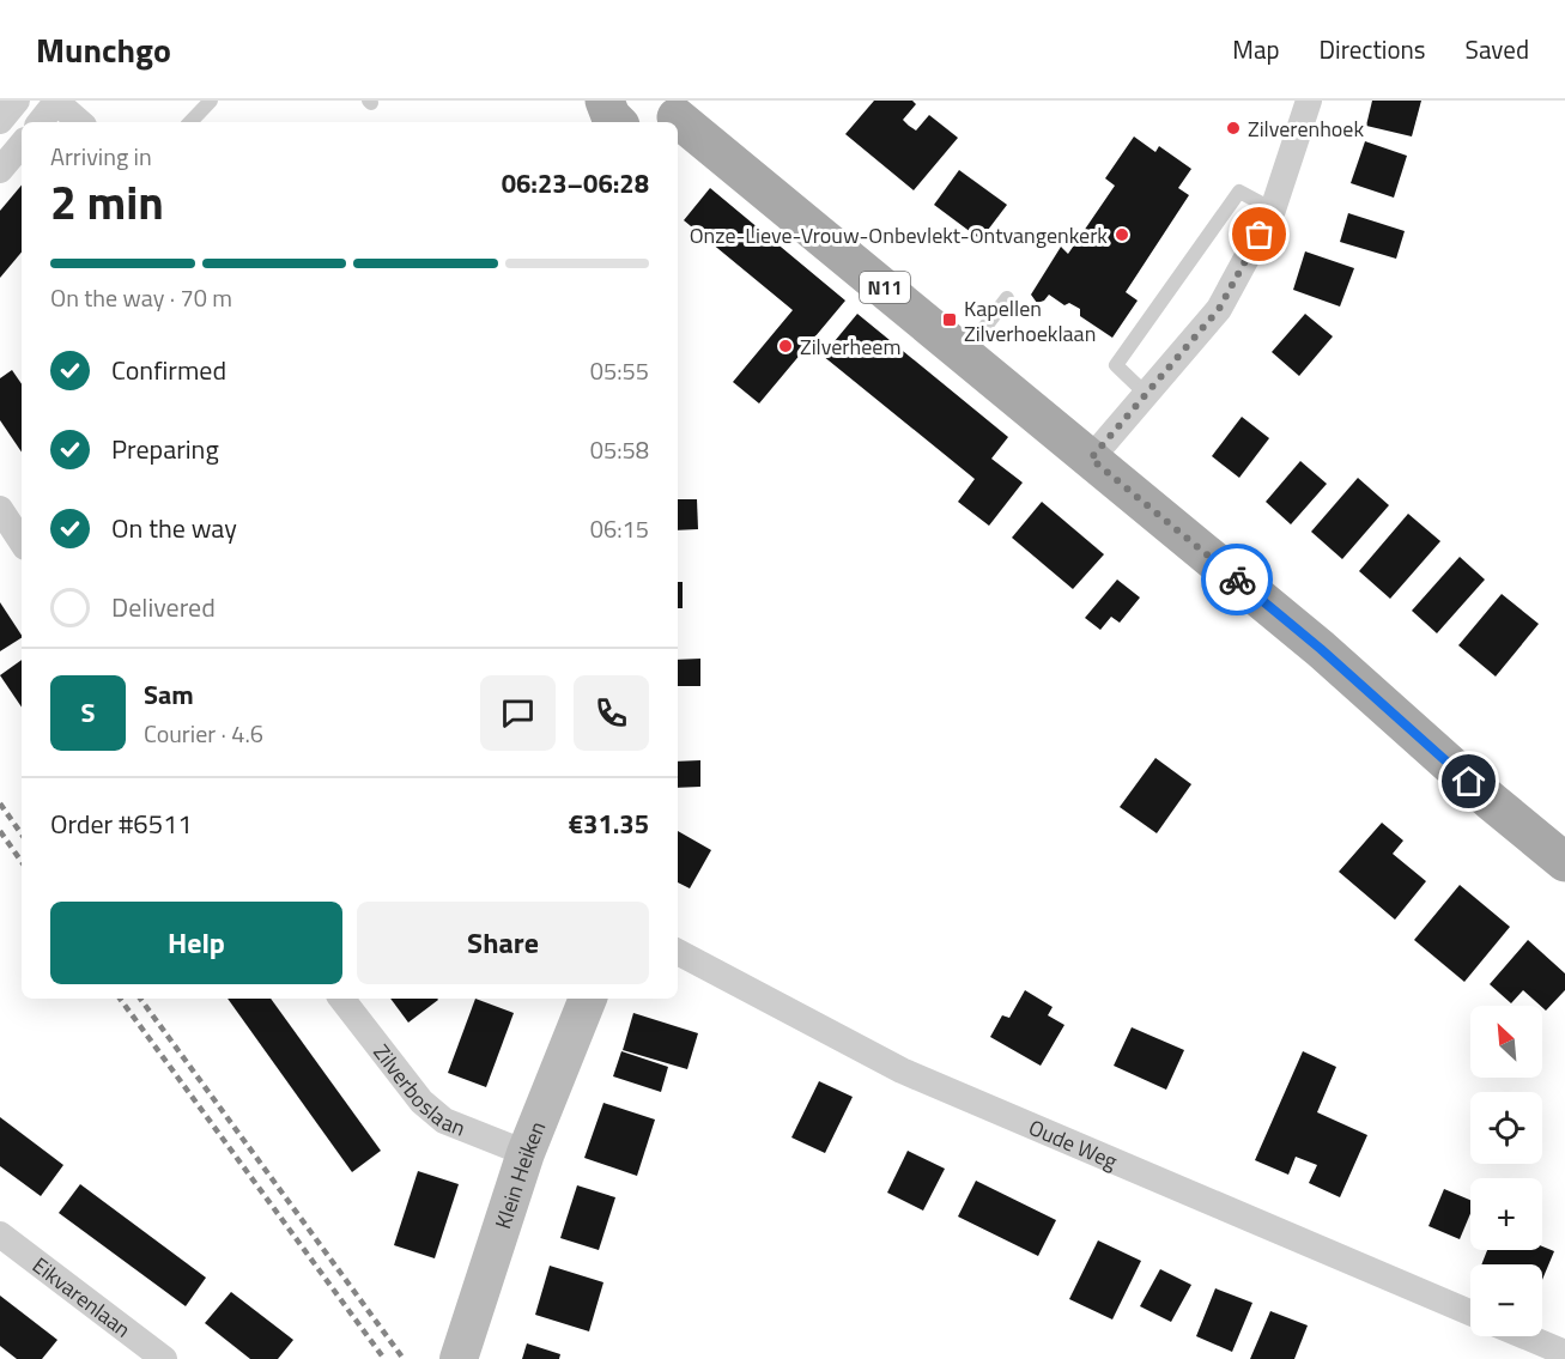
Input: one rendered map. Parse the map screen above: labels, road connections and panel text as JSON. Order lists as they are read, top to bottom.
{
  "streets": {
    "main road": ["N11"],
    "street": [
      "Zilverboslaan",
      "Oude Weg",
      "Klein Heiken",
      "Eikvarenlaan"
    ]
  },
  "crossings": [
    ["Zilverboslaan", "Klein Heiken"]
  ],
  "places": {
    "other": ["Zilverenhoek", "Onze-Lieve-Vrouw-Onbevlekt-Ontvangenkerk", "Zilverheem"],
    "transit": ["Kapellen Zilverhoeklaan"]
  },
  "north": "top left",
  "page": {
    "header": "Munchgo",
    "nav": ["Map", "Directions", "Saved"],
    "heading": ["2 min", "Arriving in", "06:23–06:28"],
    "panel": [
      "Sam",
      "Courier · 4.6",
      "Order #6511",
      "€31.35"
    ],
    "bar": "On the way · 70 m",
    "list": [
      ["Confirmed", "05:55"],
      ["Preparing", "05:58"],
      ["On the way", "06:15"],
      "Delivered"
    ],
    "round": "S",
    "buttons": ["Help", "Share"],
    "map_buttons": ["+", "−"]
  }
}
